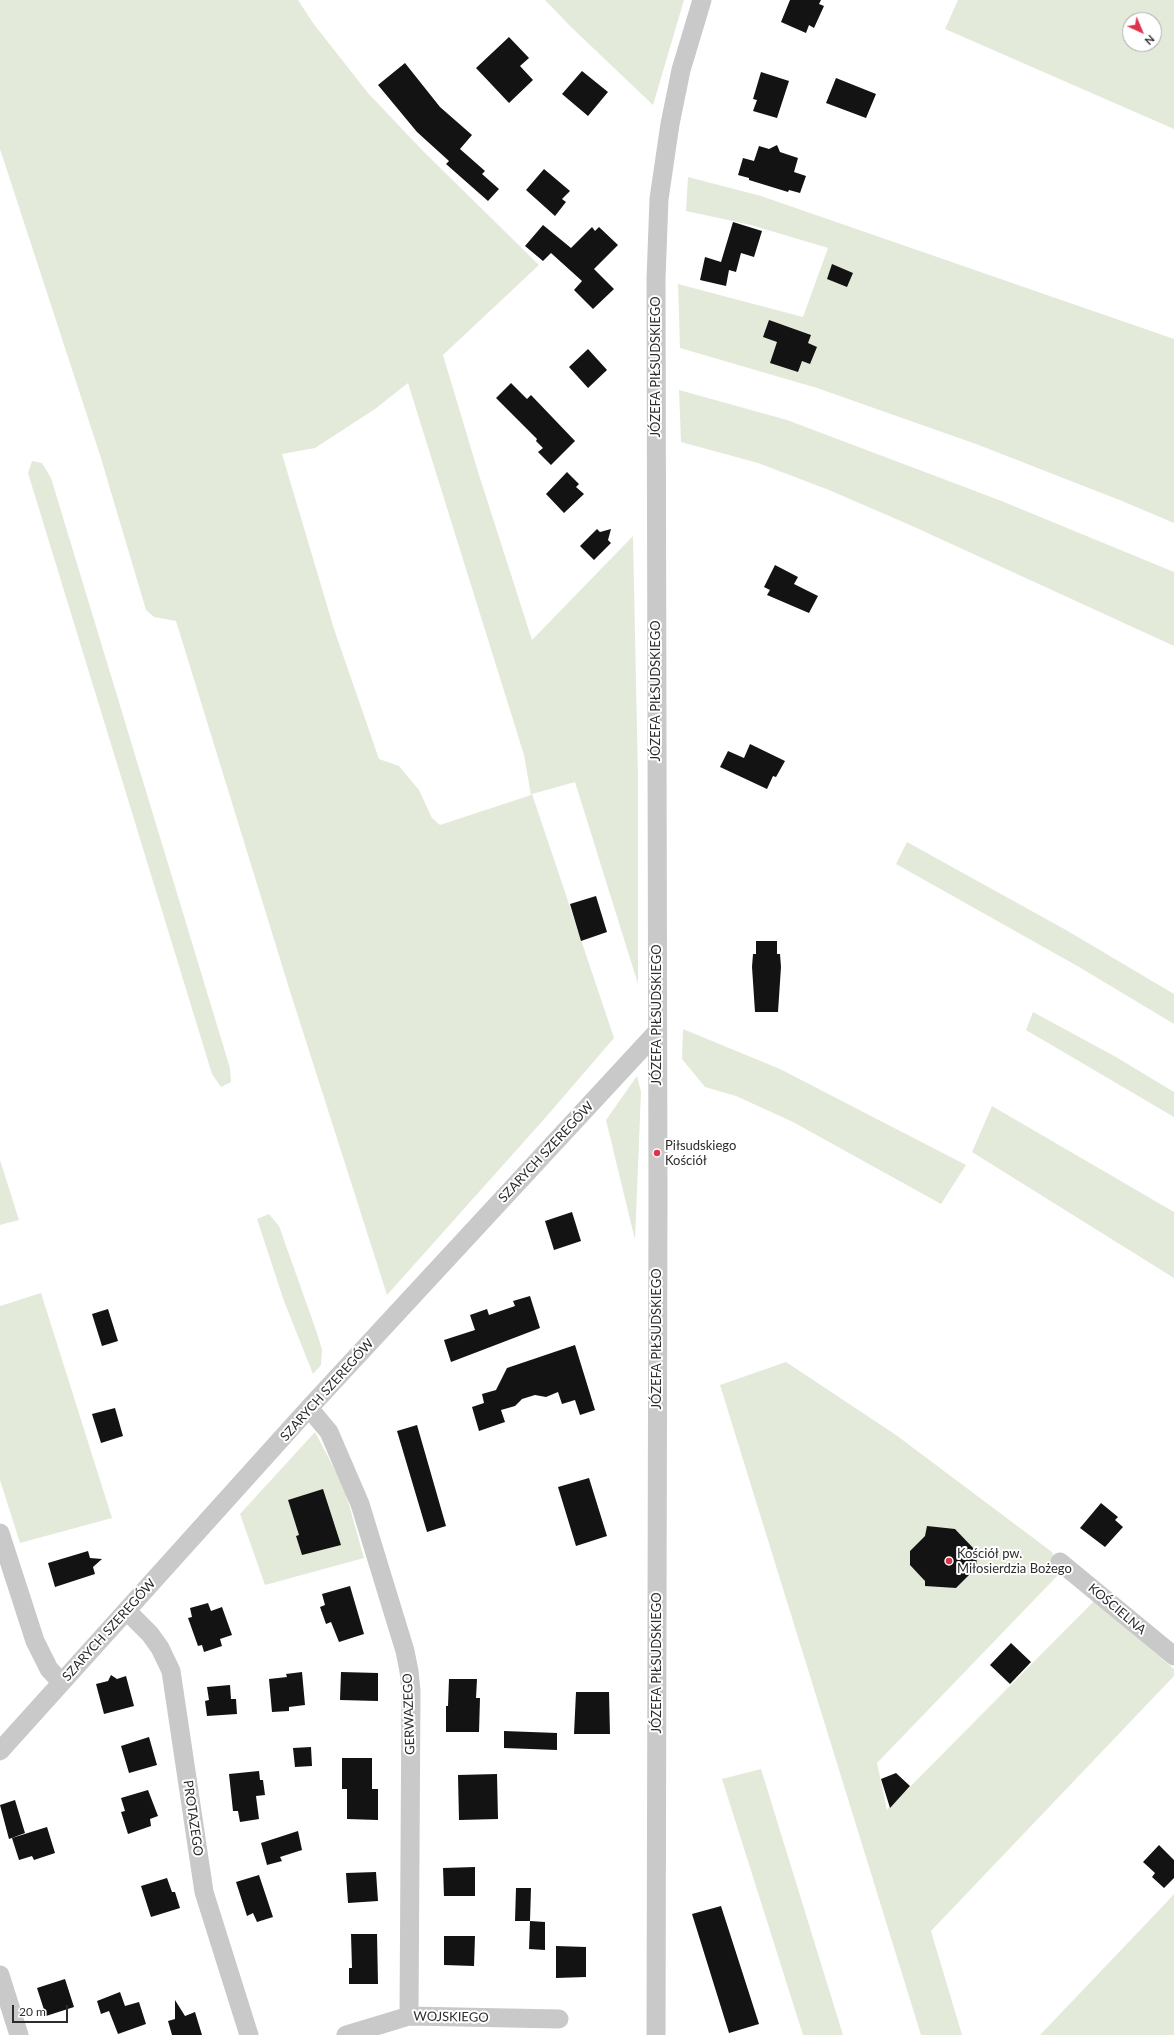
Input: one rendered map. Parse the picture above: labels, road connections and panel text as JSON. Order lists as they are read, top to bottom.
{
  "streets": {
    "street": [
      "JÓZEFA PIŁSUDSKIEGO",
      "SZARYCH SZEREGÓW",
      "KOŚCIELNA",
      "GERWAZEGO",
      "PROTAZEGO",
      "WOJSKIEGO"
    ]
  },
  "crossings": [
    ["JÓZEFA PIŁSUDSKIEGO", "SZARYCH SZEREGÓW"],
    ["SZARYCH SZEREGÓW", "GERWAZEGO"],
    ["SZARYCH SZEREGÓW", "PROTAZEGO"],
    ["GERWAZEGO", "WOJSKIEGO"]
  ],
  "places": ["Piłsudskiego Kościół", "Kościół pw. Miłosierdzia Bożego"],
  "scale_bar": "20 m",
  "north": "bottom right"
}
